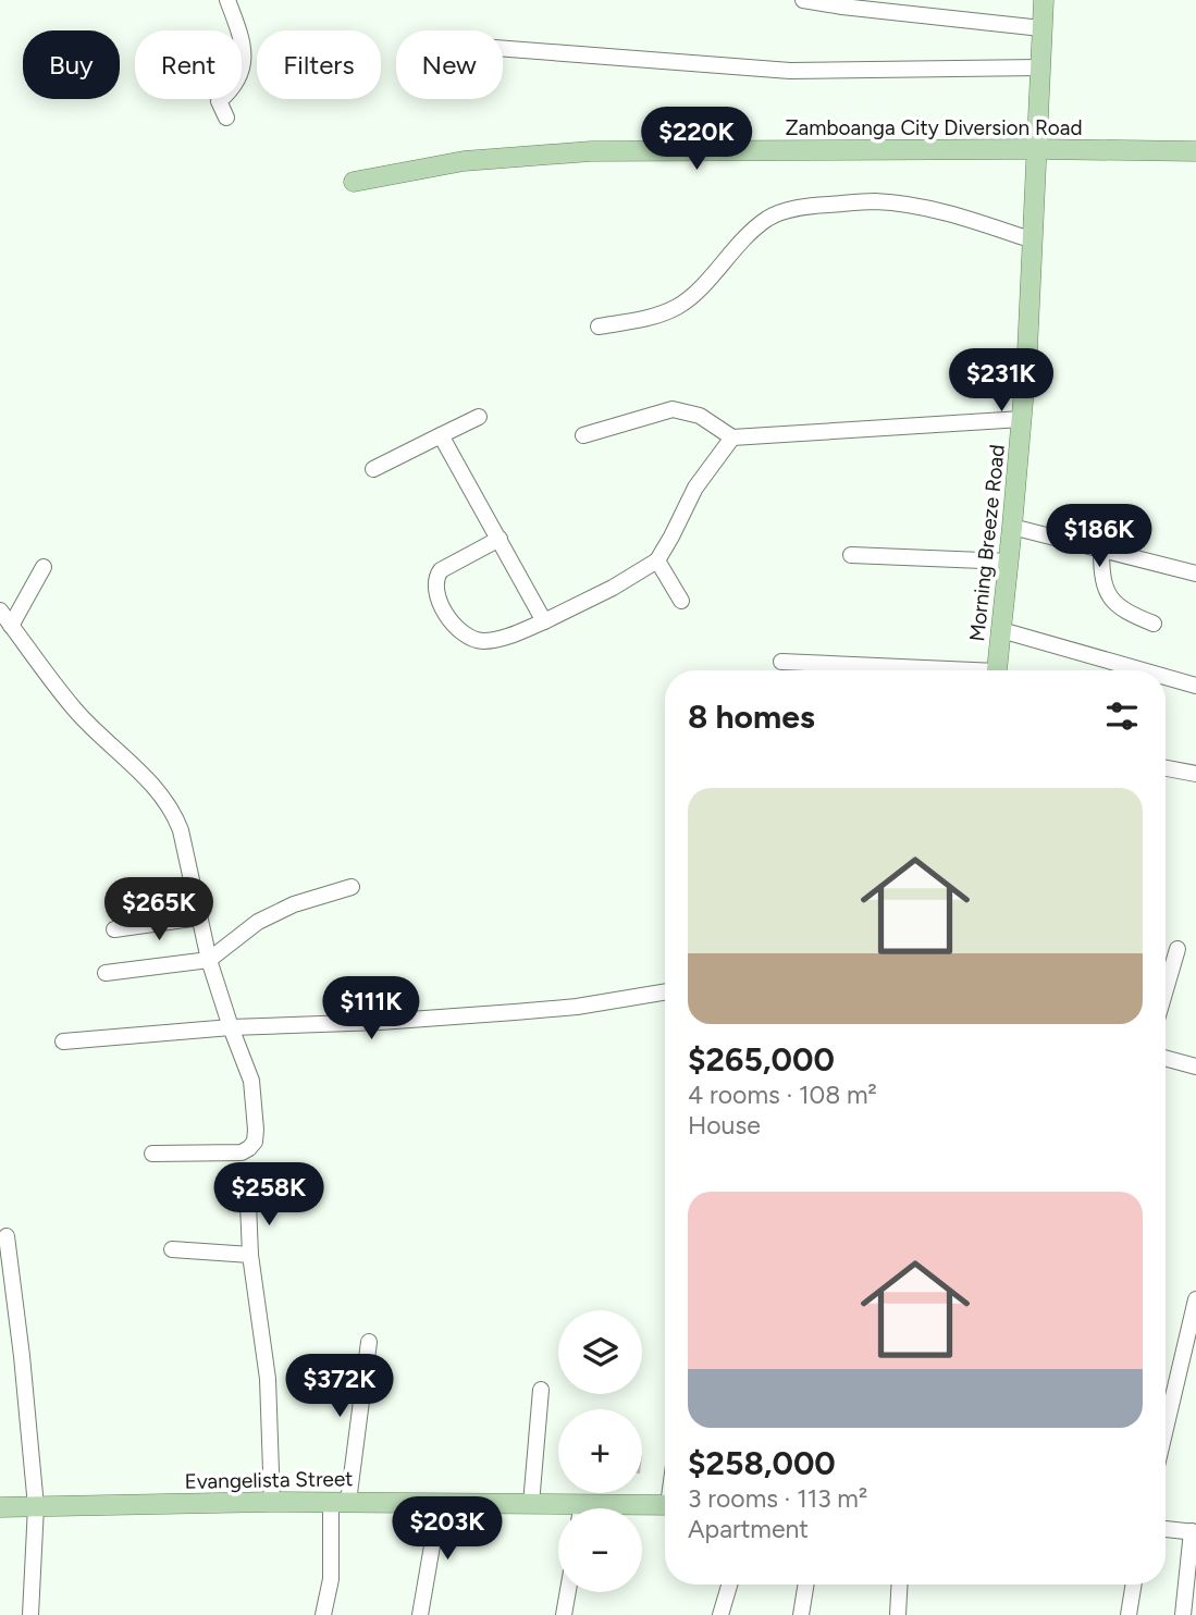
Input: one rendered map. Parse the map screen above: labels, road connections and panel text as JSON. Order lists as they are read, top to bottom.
{
  "streets": {
    "main road": ["Zamboanga City Diversion Road", "Morning Breeze Road", "Evangelista Street"]
  },
  "crossings": [
    ["Zamboanga City Diversion Road", "Morning Breeze Road"]
  ],
  "page": {
    "chip": [
      "Buy",
      "Rent",
      "Filters",
      "New"
    ],
    "price": [
      "$220K",
      "$231K",
      "$186K",
      "$265K",
      "$111K",
      "$258K",
      "$372K",
      "$203K"
    ],
    "heading": "8 homes",
    "list": [
      {
        "name": "$265,000",
        "note": "4 rooms · 108 m² · House"
      },
      {
        "name": "$258,000",
        "note": "3 rooms · 113 m² · Apartment"
      }
    ],
    "map_buttons": ["+", "−"]
  }
}
